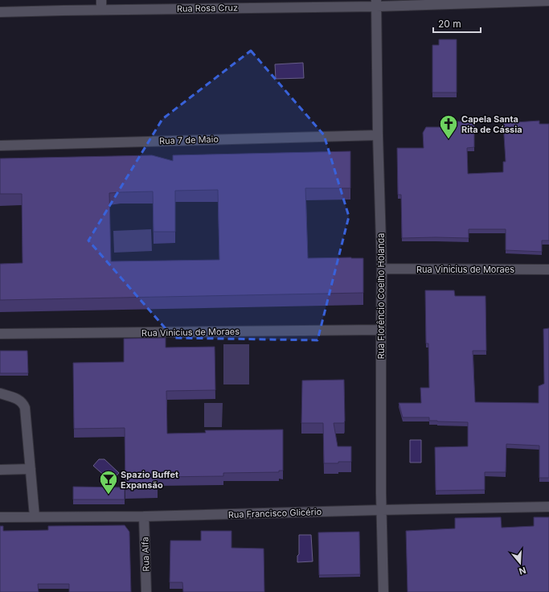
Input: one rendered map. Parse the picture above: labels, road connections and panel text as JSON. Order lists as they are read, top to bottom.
{
  "streets": {
    "street": [
      "Rua Rosa Cruz",
      "Rua 7 de Maio",
      "Rua Vinicius de Moraes",
      "Rua Florêncio Coelho Holanda",
      "Rua Francisco Glicério",
      "Rua Alfa"
    ]
  },
  "crossings": [
    ["Rua Rosa Cruz", "Rua Florêncio Coelho Holanda"],
    ["Rua 7 de Maio", "Rua Florêncio Coelho Holanda"],
    ["Rua Vinicius de Moraes", "Rua Florêncio Coelho Holanda"],
    ["Rua Florêncio Coelho Holanda", "Rua Francisco Glicério"],
    ["Rua Francisco Glicério", "Rua Alfa"]
  ],
  "places": {
    "church": ["Capela Santa Rita de Cássia"],
    "bar": ["Spazio Buffet Expansão"]
  },
  "scale_bar": "20 m",
  "north": "bottom"
}
